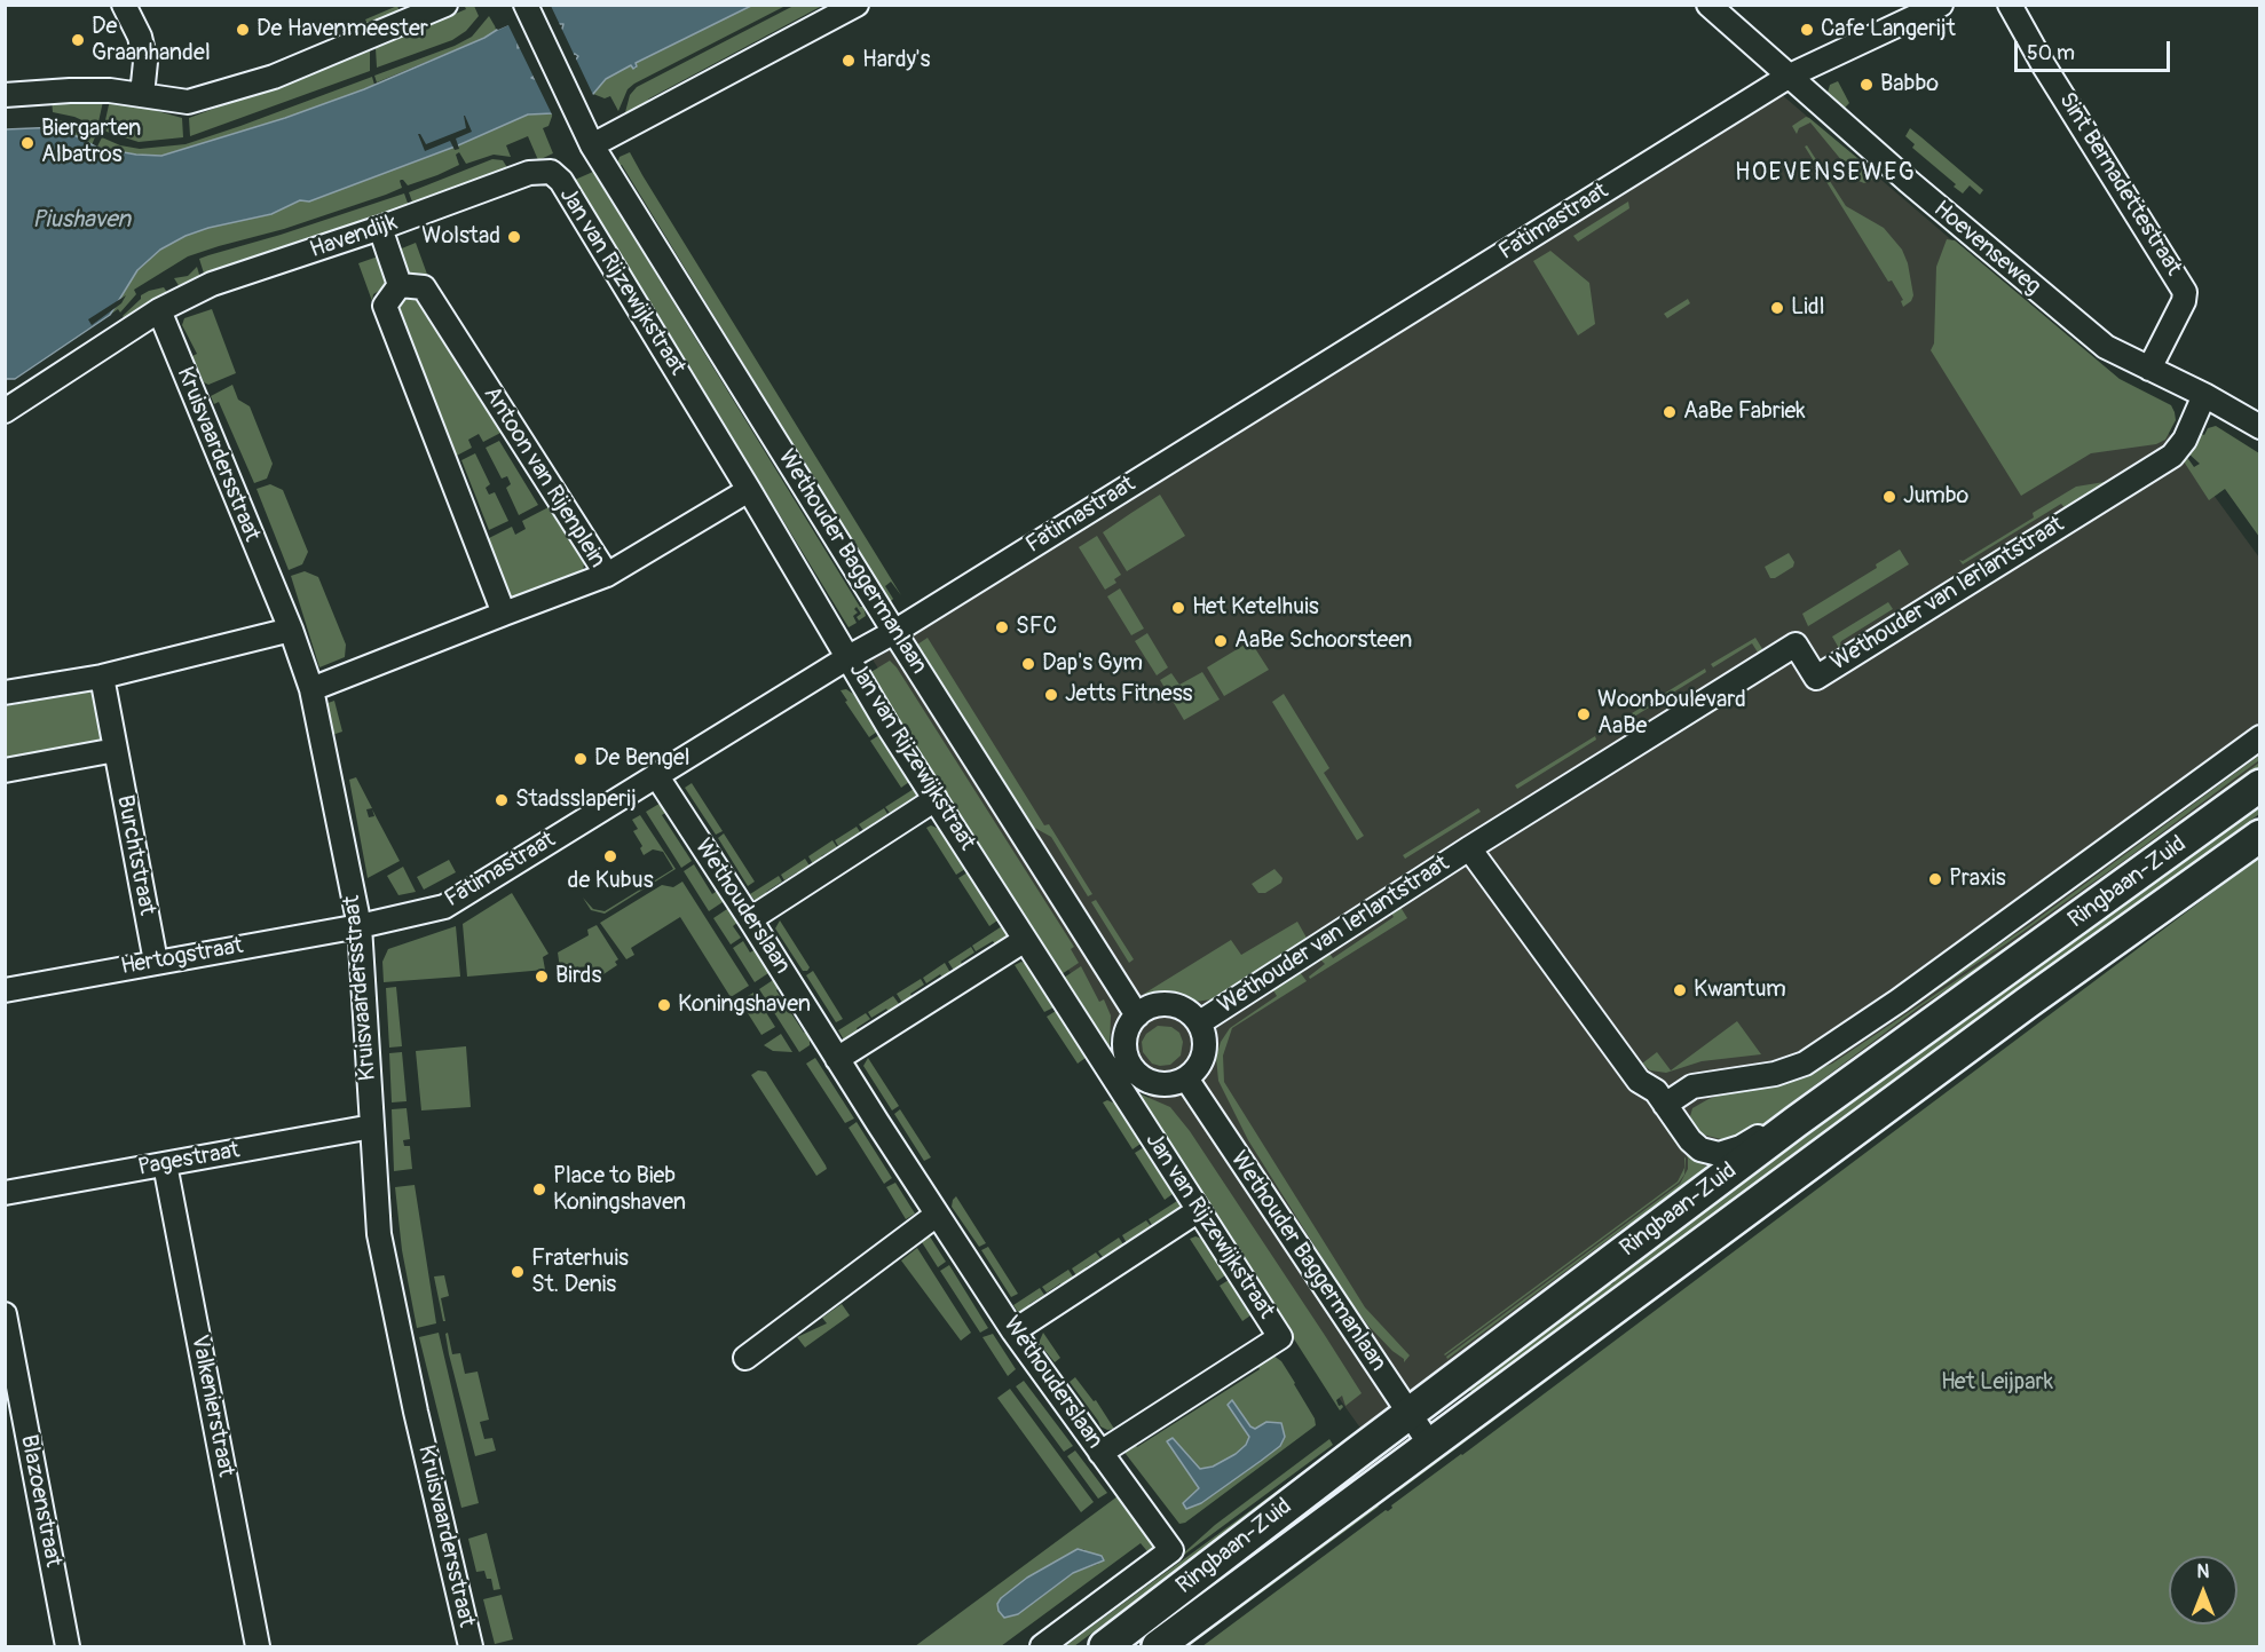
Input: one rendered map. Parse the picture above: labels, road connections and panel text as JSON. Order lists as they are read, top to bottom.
{
  "streets": {
    "main road": ["Ringbaan-Zuid"],
    "street": [
      "Sint Bernadettestraat",
      "Fatimastraat",
      "Havendijk",
      "Hoevenseweg",
      "Jan van Rijzewijkstraat",
      "Kruisvaardersstraat",
      "Antoon van Rijenplein",
      "Wethouder Baggermanlaan",
      "Wethouder van Ierlantstraat",
      "Burchtstraat",
      "Wethouderslaan",
      "Hertogstraat",
      "Pagestraat",
      "Valkenierstraat",
      "Blazoenstraat"
    ]
  },
  "crossings": [
    ["Sint Bernadettestraat", "Hoevenseweg"],
    ["Fatimastraat", "Hoevenseweg"],
    ["Fatimastraat", "Jan van Rijzewijkstraat"],
    ["Fatimastraat", "Kruisvaardersstraat"],
    ["Fatimastraat", "Wethouder Baggermanlaan"],
    ["Fatimastraat", "Wethouderslaan"],
    ["Fatimastraat", "Hertogstraat"],
    ["Havendijk", "Jan van Rijzewijkstraat"],
    ["Havendijk", "Kruisvaardersstraat"],
    ["Hoevenseweg", "Wethouder van Ierlantstraat"],
    ["Jan van Rijzewijkstraat", "Wethouderslaan"],
    ["Kruisvaardersstraat", "Antoon van Rijenplein"],
    ["Kruisvaardersstraat", "Hertogstraat"],
    ["Kruisvaardersstraat", "Pagestraat"],
    ["Wethouder Baggermanlaan", "Wethouder van Ierlantstraat"],
    ["Wethouder Baggermanlaan", "Ringbaan-Zuid"],
    ["Wethouder van Ierlantstraat", "Ringbaan-Zuid"],
    ["Burchtstraat", "Hertogstraat"],
    ["Ringbaan-Zuid", "Wethouderslaan"],
    ["Pagestraat", "Valkenierstraat"]
  ],
  "districts": ["HOEVENSEWEG"],
  "water": ["Piushaven"],
  "parks": ["Het Leijpark"],
  "places": [
    "De Havenmeester",
    "Cafe Langerijt",
    "De Graanhandel",
    "Hardy's",
    "Babbo",
    "Biergarten Albatros",
    "Wolstad",
    "Lidl",
    "AaBe Fabriek",
    "Jumbo",
    "Het Ketelhuis",
    "SFC",
    "AaBe Schoorsteen",
    "Dap's Gym",
    "Jetts Fitness",
    "Woonboulevard AaBe",
    "De Bengel",
    "Stadsslaperij",
    "de Kubus",
    "Praxis",
    "Birds",
    "Kwantum",
    "Koningshaven",
    "Place to Bieb Koningshaven",
    "Fraterhuis St. Denis"
  ],
  "scale_bar": "50 m",
  "north": "top"
}
